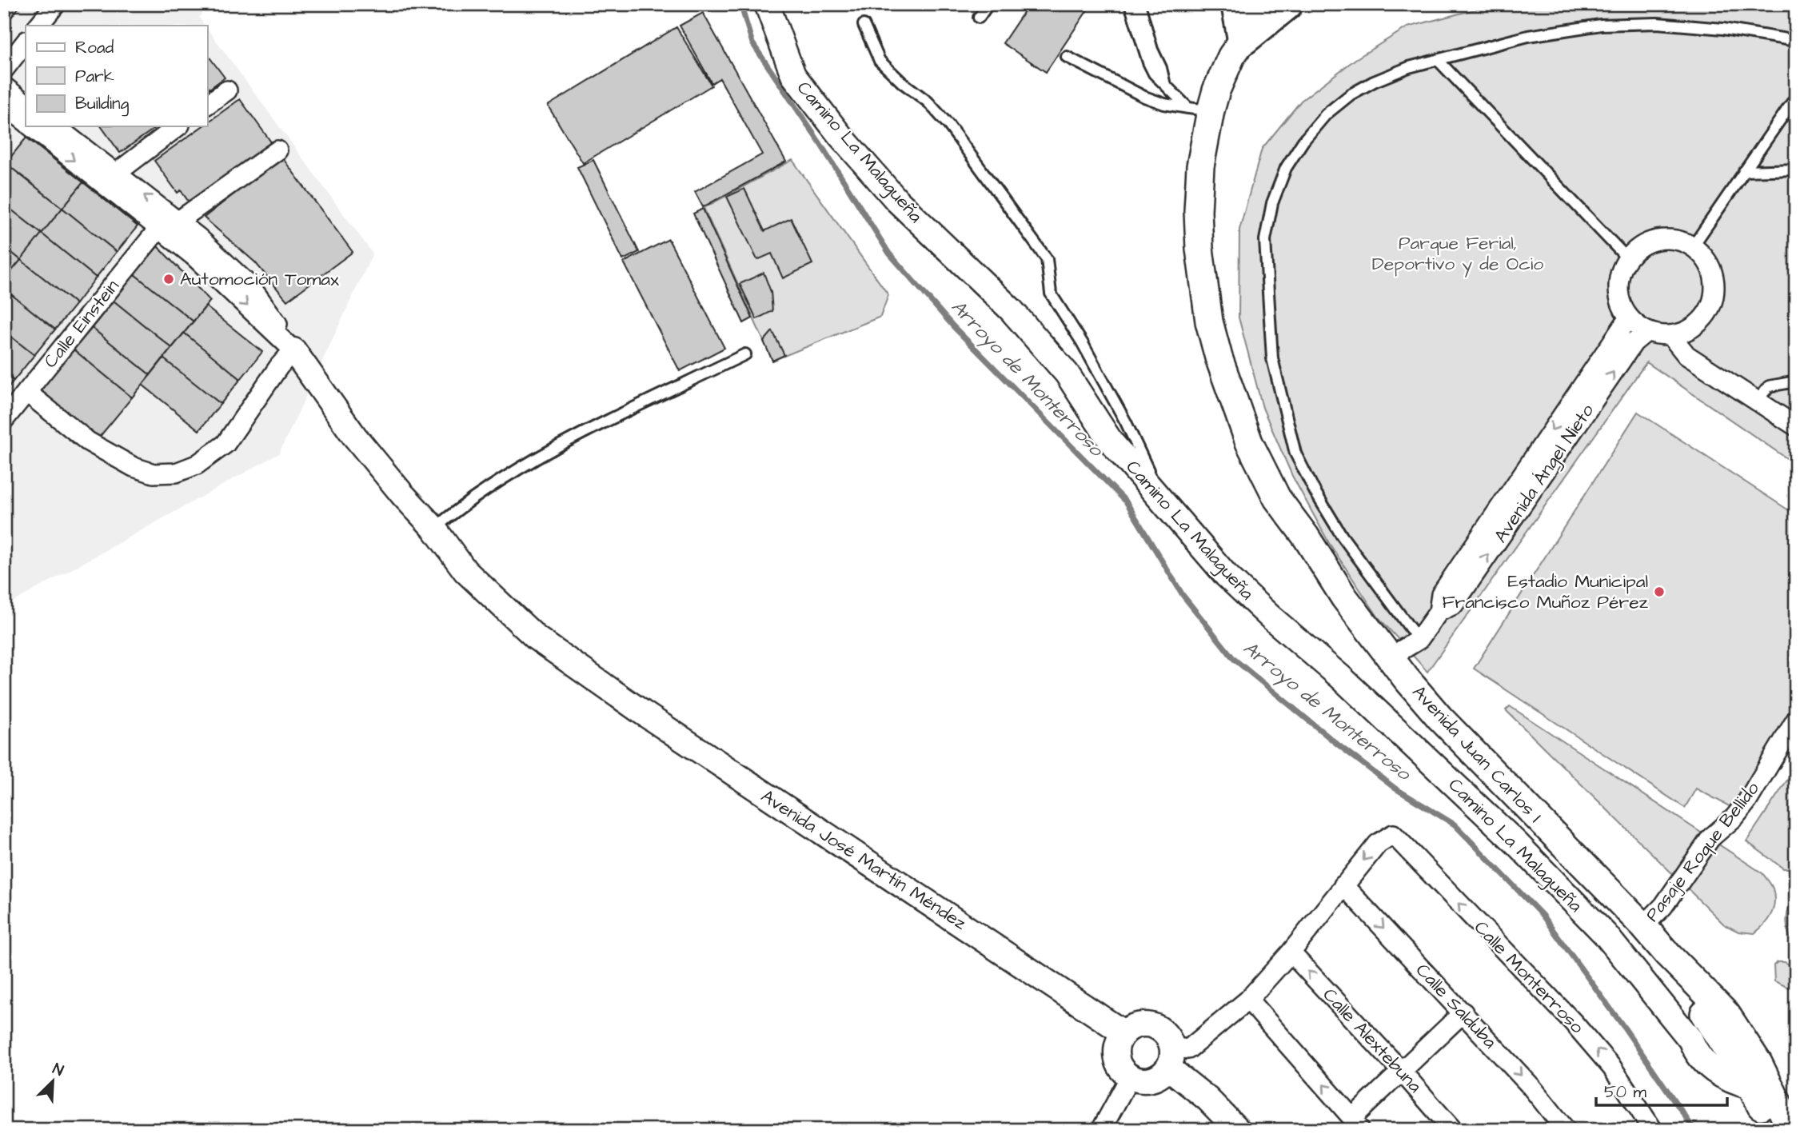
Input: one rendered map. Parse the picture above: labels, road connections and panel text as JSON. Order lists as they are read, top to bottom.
{
  "streets": {
    "main road": ["Avenida Juan Carlos I"],
    "street": [
      "Camino La Malagueña",
      "Calle Einstein",
      "Avenida Ángel Nieto",
      "Pasaje Roque Bellido",
      "Avenida José Martín Méndez",
      "Calle Monterroso",
      "Calle Salduba",
      "Calle Alextebuna"
    ]
  },
  "crossings": [
    ["Camino La Malagueña", "Avenida Juan Carlos I"],
    ["Calle Einstein", "Avenida José Martín Méndez"],
    ["Avenida Ángel Nieto", "Avenida Juan Carlos I"],
    ["Avenida Juan Carlos I", "Pasaje Roque Bellido"],
    ["Calle Monterroso", "Calle Salduba"]
  ],
  "one_way": ["Calle Monterroso"],
  "water": ["Arroyo de Monterroso"],
  "parks": ["Parque Ferial, Deportivo y de Ocio"],
  "places": ["Automoción Tomax", "Estadio Municipal Francisco Muñoz Pérez"],
  "legend": ["Road", "Park", "Building"],
  "scale_bar": "50 m",
  "north": "top right"
}
